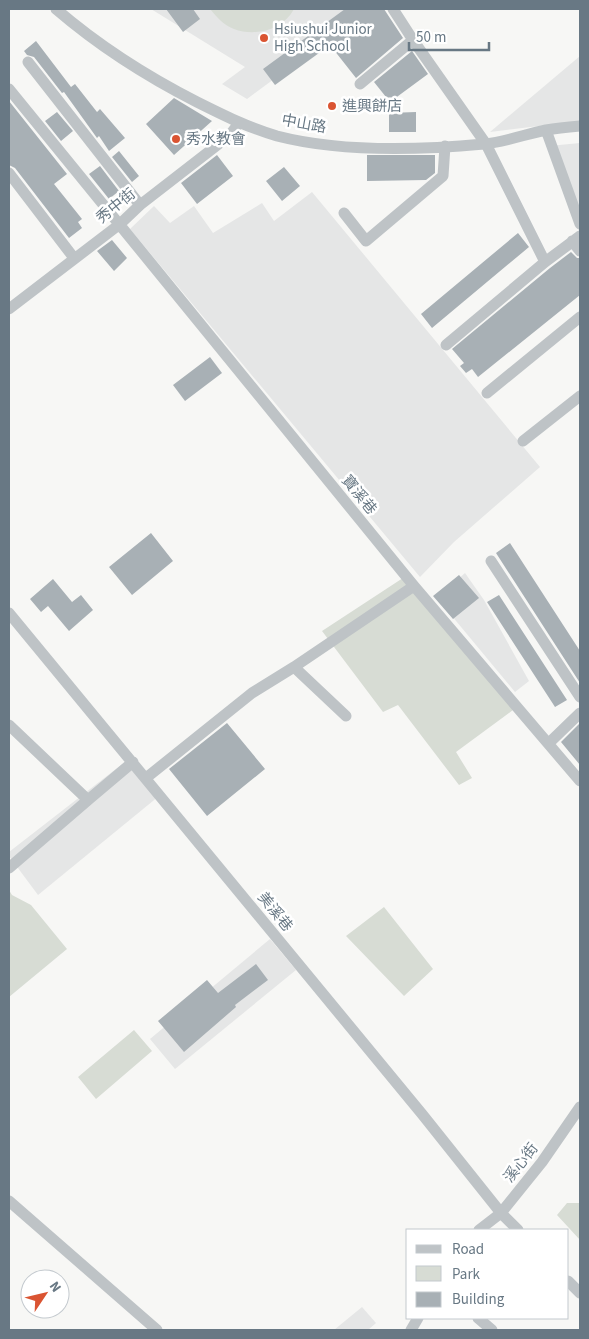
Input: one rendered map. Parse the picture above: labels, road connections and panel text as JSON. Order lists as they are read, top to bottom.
{
  "streets": {
    "street": [
      "中山路",
      "秀中街",
      "寶溪巷",
      "美溪巷",
      "溪心街"
    ]
  },
  "crossings": [
    ["中山路", "秀中街"],
    ["秀中街", "寶溪巷"],
    ["美溪巷", "溪心街"]
  ],
  "places": ["Hsiushui Junior High School", "進興餅店", "秀水教會"],
  "legend": ["Road", "Park", "Building"],
  "scale_bar": "50 m",
  "north": "top right"
}
